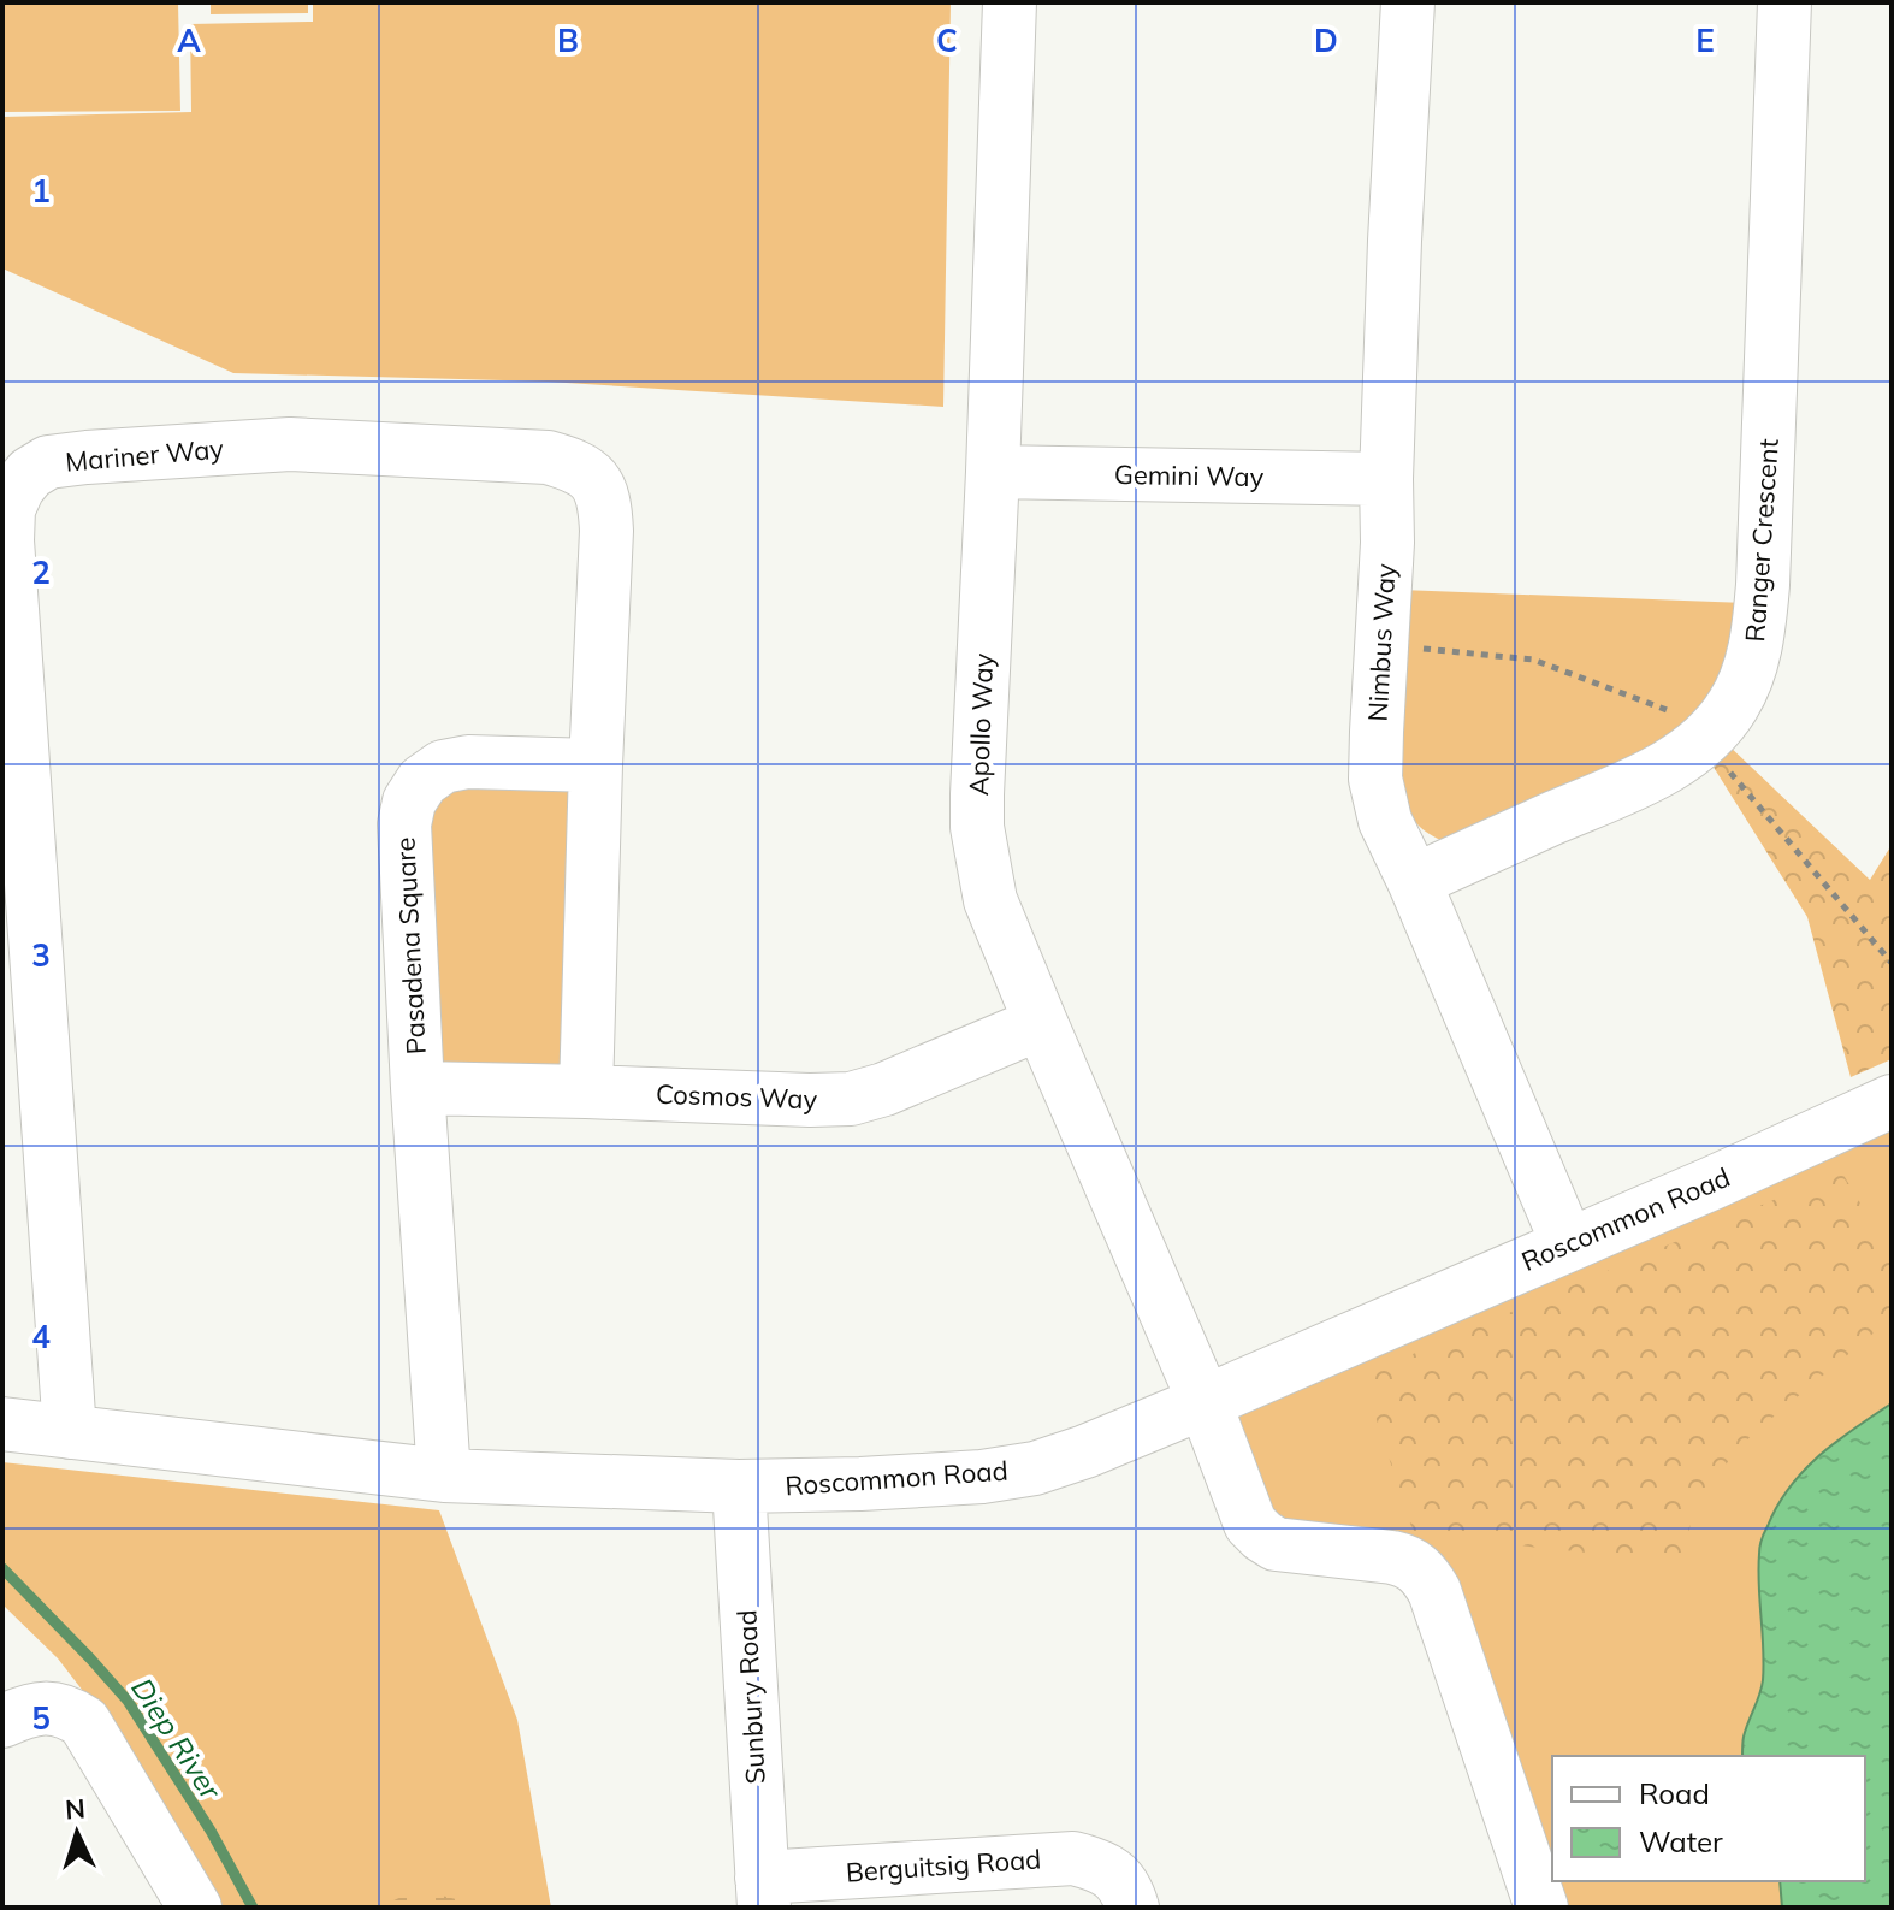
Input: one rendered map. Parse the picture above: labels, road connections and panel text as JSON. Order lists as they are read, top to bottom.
{
  "streets": {
    "street": [
      "Mariner Way",
      "Gemini Way",
      "Ranger Crescent",
      "Nimbus Way",
      "Apollo Way",
      "Pasadena Square",
      "Cosmos Way",
      "Roscommon Road",
      "Sunbury Road",
      "Berguitsig Road"
    ]
  },
  "crossings": [
    ["Mariner Way", "Pasadena Square"],
    ["Mariner Way", "Roscommon Road"],
    ["Gemini Way", "Nimbus Way"],
    ["Gemini Way", "Apollo Way"],
    ["Ranger Crescent", "Nimbus Way"],
    ["Nimbus Way", "Roscommon Road"],
    ["Apollo Way", "Cosmos Way"],
    ["Apollo Way", "Roscommon Road"],
    ["Pasadena Square", "Cosmos Way"],
    ["Pasadena Square", "Roscommon Road"],
    ["Roscommon Road", "Sunbury Road"],
    ["Sunbury Road", "Berguitsig Road"]
  ],
  "water": ["Diep River"],
  "legend": ["Road", "Water"],
  "north": "top",
  "grid": {
    "columns": [
      "A",
      "B",
      "C",
      "D",
      "E"
    ],
    "rows": [
      "1",
      "2",
      "3",
      "4",
      "5"
    ]
  }
}
